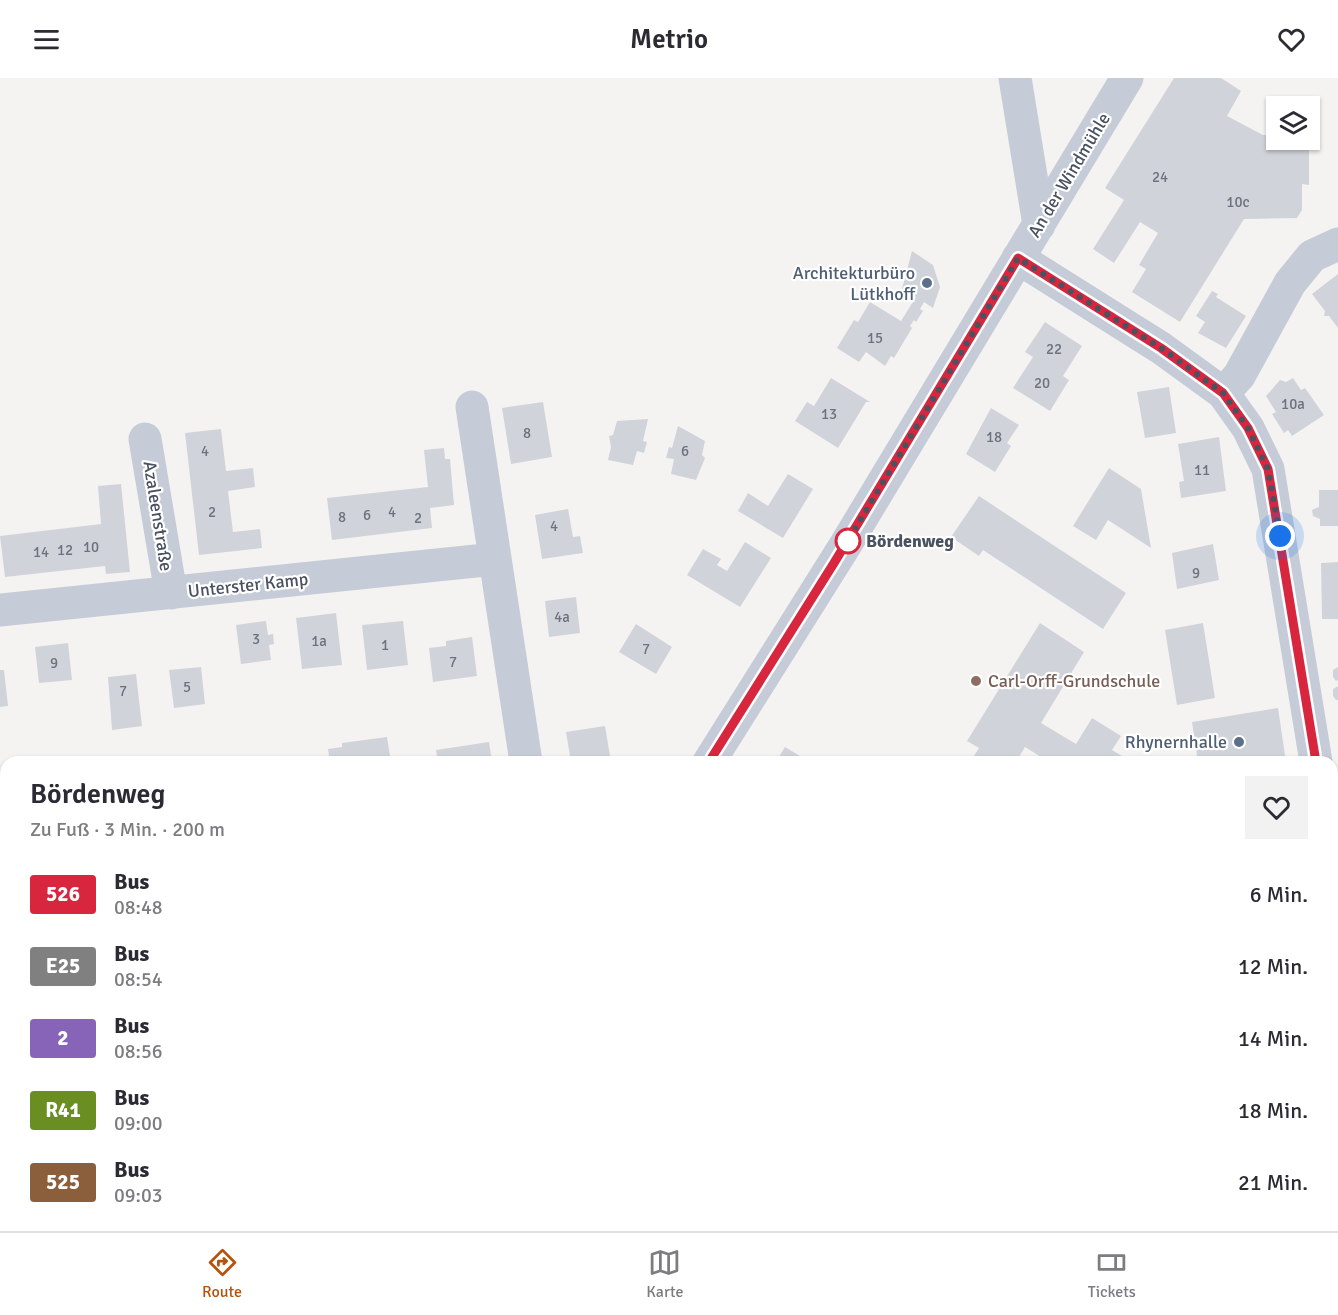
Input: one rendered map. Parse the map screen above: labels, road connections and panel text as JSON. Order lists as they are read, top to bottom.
{
  "streets": {
    "street": ["An der Windmühle", "Azaleenstraße", "Unterster Kamp"]
  },
  "crossings": [
    ["Azaleenstraße", "Unterster Kamp"]
  ],
  "places": [
    "Architekturbüro Lütkhoff",
    "Bördenweg",
    "Carl-Orff-Grundschule",
    "Rhynernhalle"
  ],
  "lines": ["bus line 526"],
  "house_numbers": [
    "24",
    "10c",
    "15",
    "22",
    "20",
    "10a",
    "13",
    "8",
    "18",
    "4",
    "6",
    "11",
    "2",
    "4",
    "6",
    "8",
    "2",
    "4",
    "10",
    "12",
    "14",
    "9",
    "4a",
    "3",
    "1a",
    "1",
    "7",
    "7",
    "9",
    "5",
    "7"
  ],
  "page": {
    "header": "Metrio",
    "heading": ["Bördenweg", "Zu Fuß · 3 Min. · 200 m"],
    "list": [
      {
        "mark": "526",
        "name": "Bus",
        "note": "08:48",
        "value": "6 Min."
      },
      {
        "mark": "E25",
        "name": "Bus",
        "note": "08:54",
        "value": "12 Min."
      },
      {
        "mark": "2",
        "name": "Bus",
        "note": "08:56",
        "value": "14 Min."
      },
      {
        "mark": "R41",
        "name": "Bus",
        "note": "09:00",
        "value": "18 Min."
      },
      {
        "mark": "525",
        "name": "Bus",
        "note": "09:03",
        "value": "21 Min."
      }
    ],
    "tabs": ["Route", "Karte", "Tickets"]
  }
}
